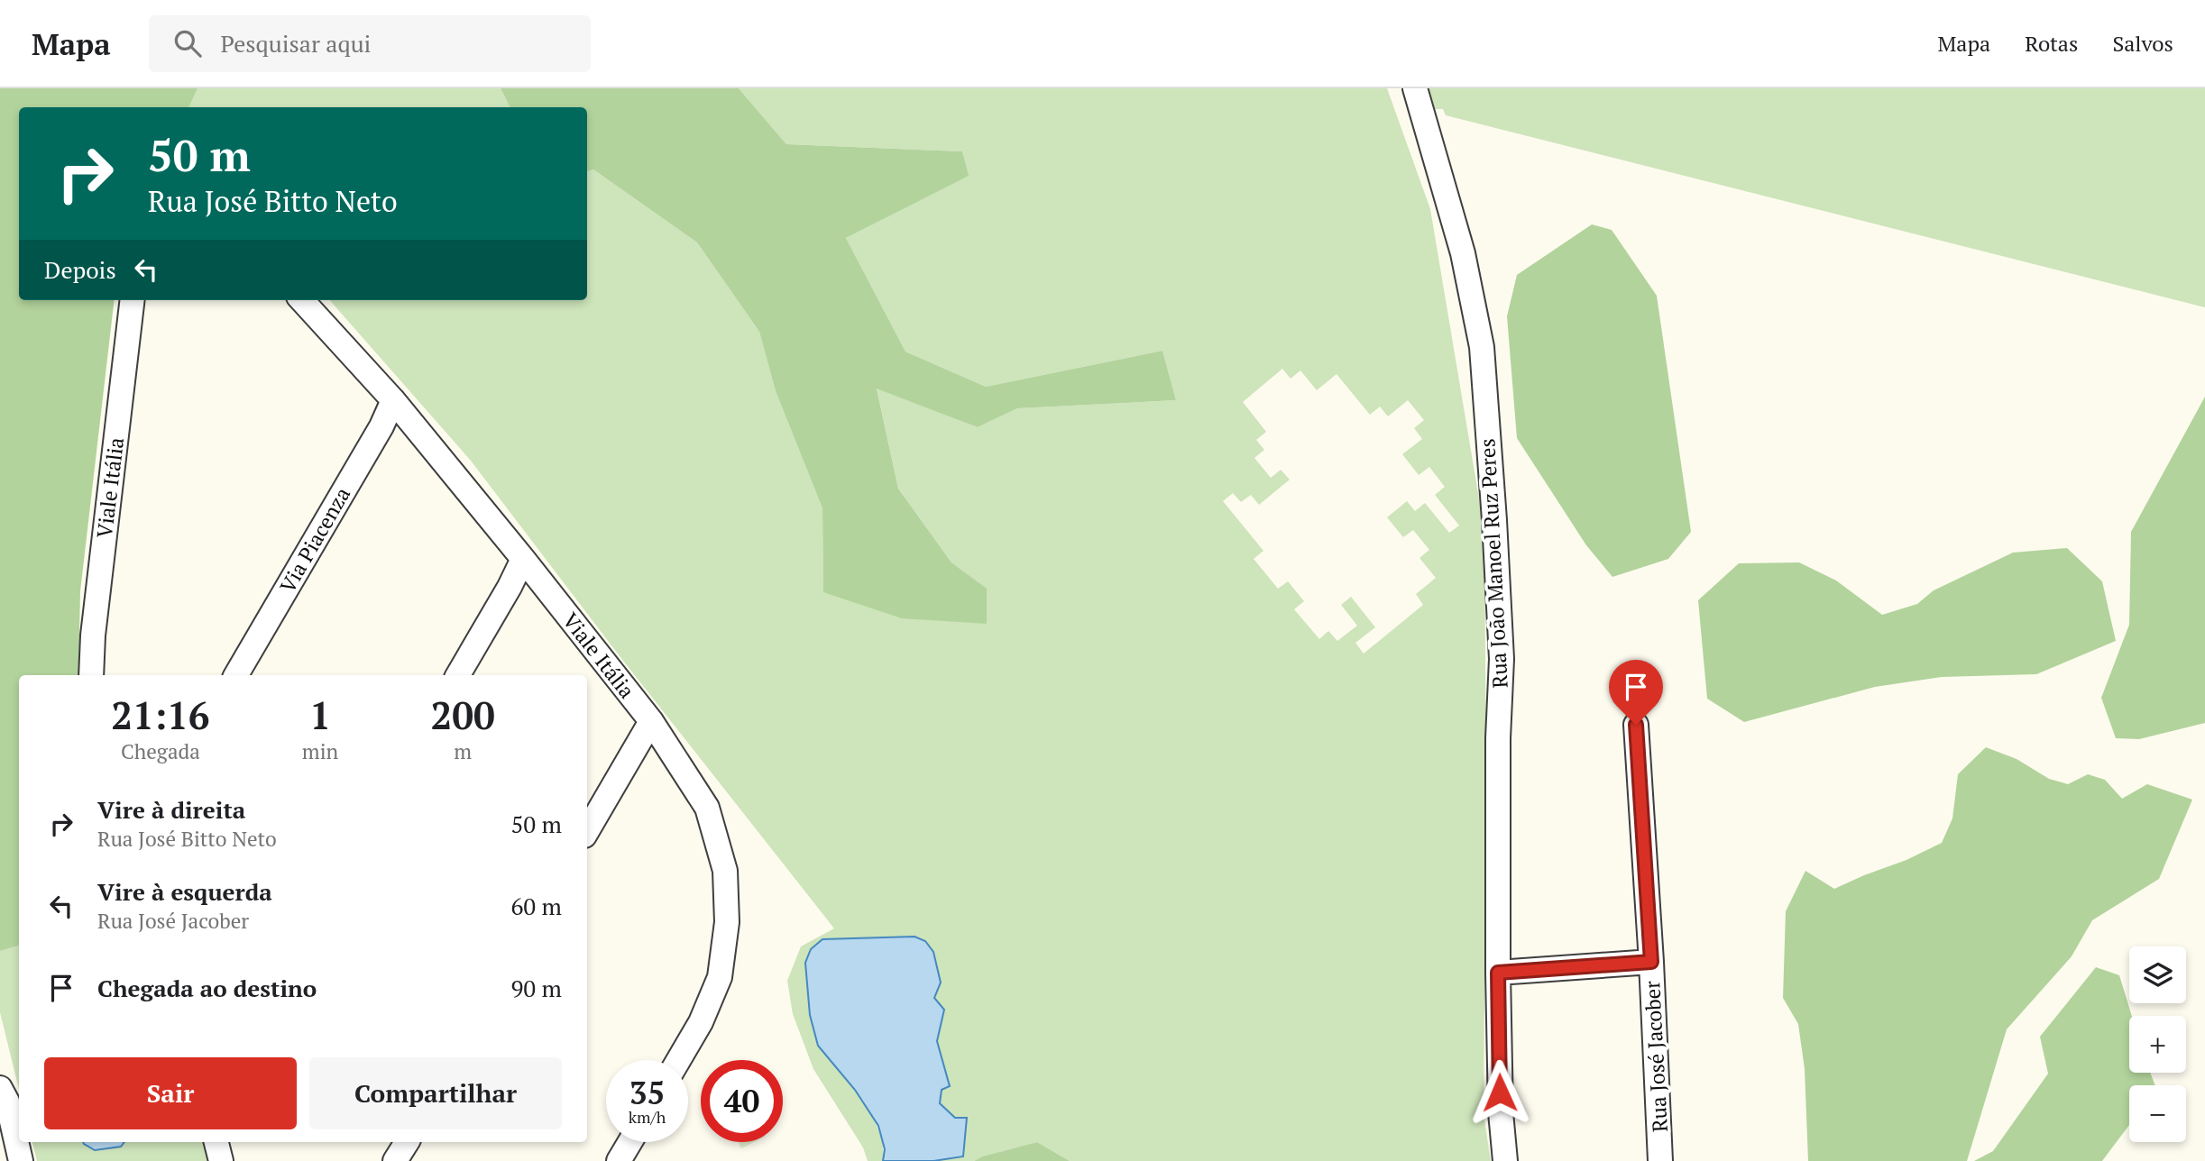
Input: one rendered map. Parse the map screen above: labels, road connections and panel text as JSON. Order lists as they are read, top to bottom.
{
  "streets": {
    "street": [
      "Viale Itália",
      "Via Piacenza",
      "Rua João Manoel Ruz Peres",
      "Rua José Jacober"
    ]
  },
  "crossings": [
    ["Viale Itália", "Via Piacenza"]
  ],
  "page": {
    "header": "Mapa",
    "search": "Pesquisar aqui",
    "nav": ["Mapa", "Rotas", "Salvos"],
    "turn": ["50 m", "Rua José Bitto Neto"],
    "then": "Depois",
    "eta": [
      "21:16",
      "Chegada",
      "1",
      "min",
      "200",
      "m"
    ],
    "list": [
      {
        "name": "Vire à direita",
        "note": "Rua José Bitto Neto",
        "value": "50 m"
      },
      {
        "name": "Vire à esquerda",
        "note": "Rua José Jacober",
        "value": "60 m"
      },
      {
        "name": "Chegada ao destino",
        "value": "90 m"
      }
    ],
    "map_buttons": ["+", "−"],
    "buttons": ["Sair", "Compartilhar"],
    "speed": "35 km/h",
    "limit": "40"
  }
}
